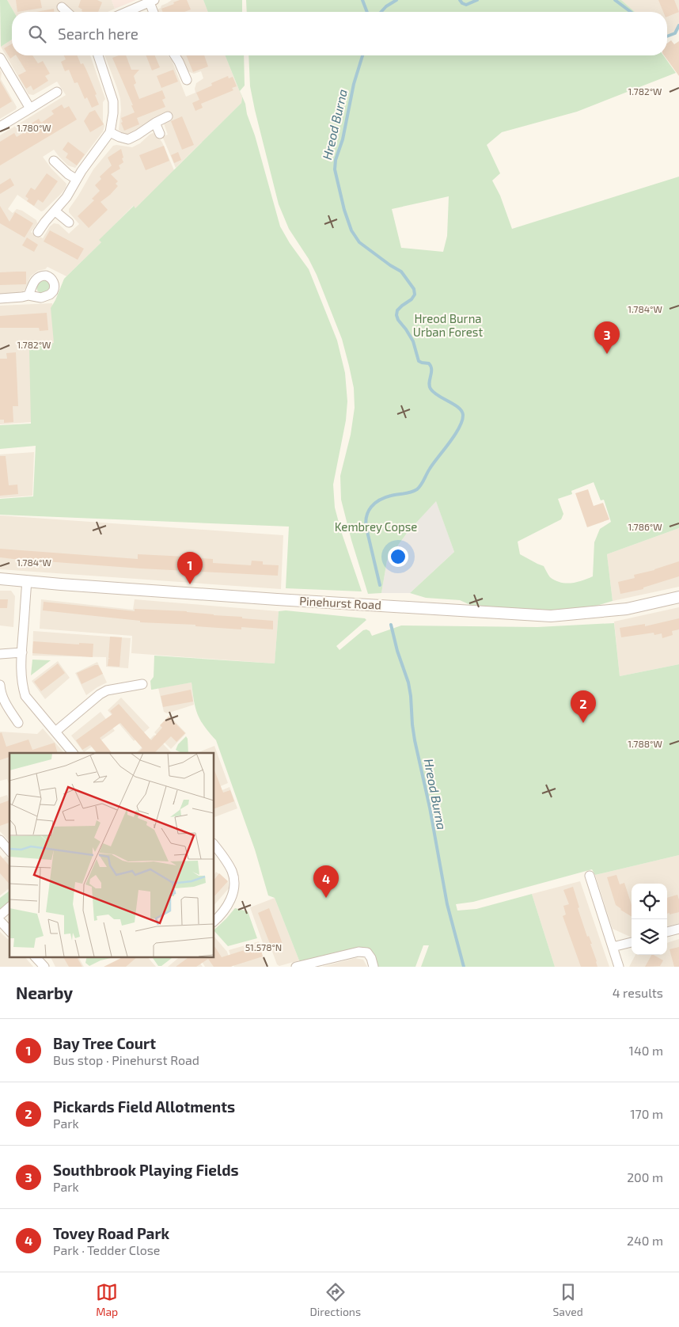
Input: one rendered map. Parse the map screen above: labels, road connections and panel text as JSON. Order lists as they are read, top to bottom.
{
  "streets": {
    "street": ["Pinehurst Road"]
  },
  "water": ["Hreod Burna"],
  "parks": ["Hreod Burna Urban Forest", "Kembrey Copse"],
  "page": {
    "search": "Search here",
    "pins": [
      "3",
      "1",
      "2",
      "4"
    ],
    "heading": ["Nearby", "4 results"],
    "list": [
      {
        "mark": "1",
        "name": "Bay Tree Court",
        "note": "Bus stop · Pinehurst Road",
        "value": "140 m"
      },
      {
        "mark": "2",
        "name": "Pickards Field Allotments",
        "note": "Park",
        "value": "170 m"
      },
      {
        "mark": "3",
        "name": "Southbrook Playing Fields",
        "note": "Park",
        "value": "200 m"
      },
      {
        "mark": "4",
        "name": "Tovey Road Park",
        "note": "Park · Tedder Close",
        "value": "240 m"
      }
    ],
    "nav": ["Map", "Directions", "Saved"]
  },
  "coordinates": [
    "1.782°W",
    "1.780°W",
    "1.784°W",
    "1.786°W",
    "1.788°W",
    "51.578°N"
  ]
}
